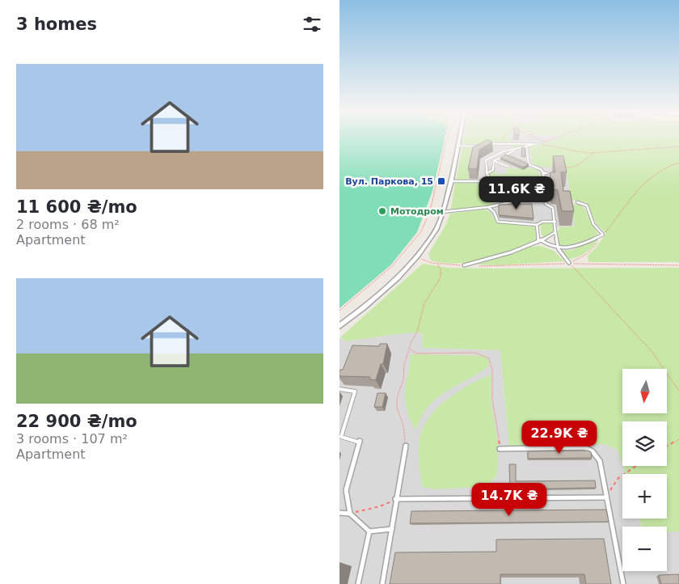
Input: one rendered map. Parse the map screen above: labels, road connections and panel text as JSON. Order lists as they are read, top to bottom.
{
  "places": {
    "transit": ["Вул. Паркова, 15"],
    "other": ["Мотодром"]
  },
  "north": "bottom",
  "page": {
    "heading": "3 homes",
    "list": [
      {
        "name": "11 600 ₴/mo",
        "note": "2 rooms · 68 m² · Apartment"
      },
      {
        "name": "22 900 ₴/mo",
        "note": "3 rooms · 107 m² · Apartment"
      }
    ],
    "price": ["11.6K ₴", "22.9K ₴", "14.7K ₴"],
    "map_buttons": ["+", "−"]
  }
}
